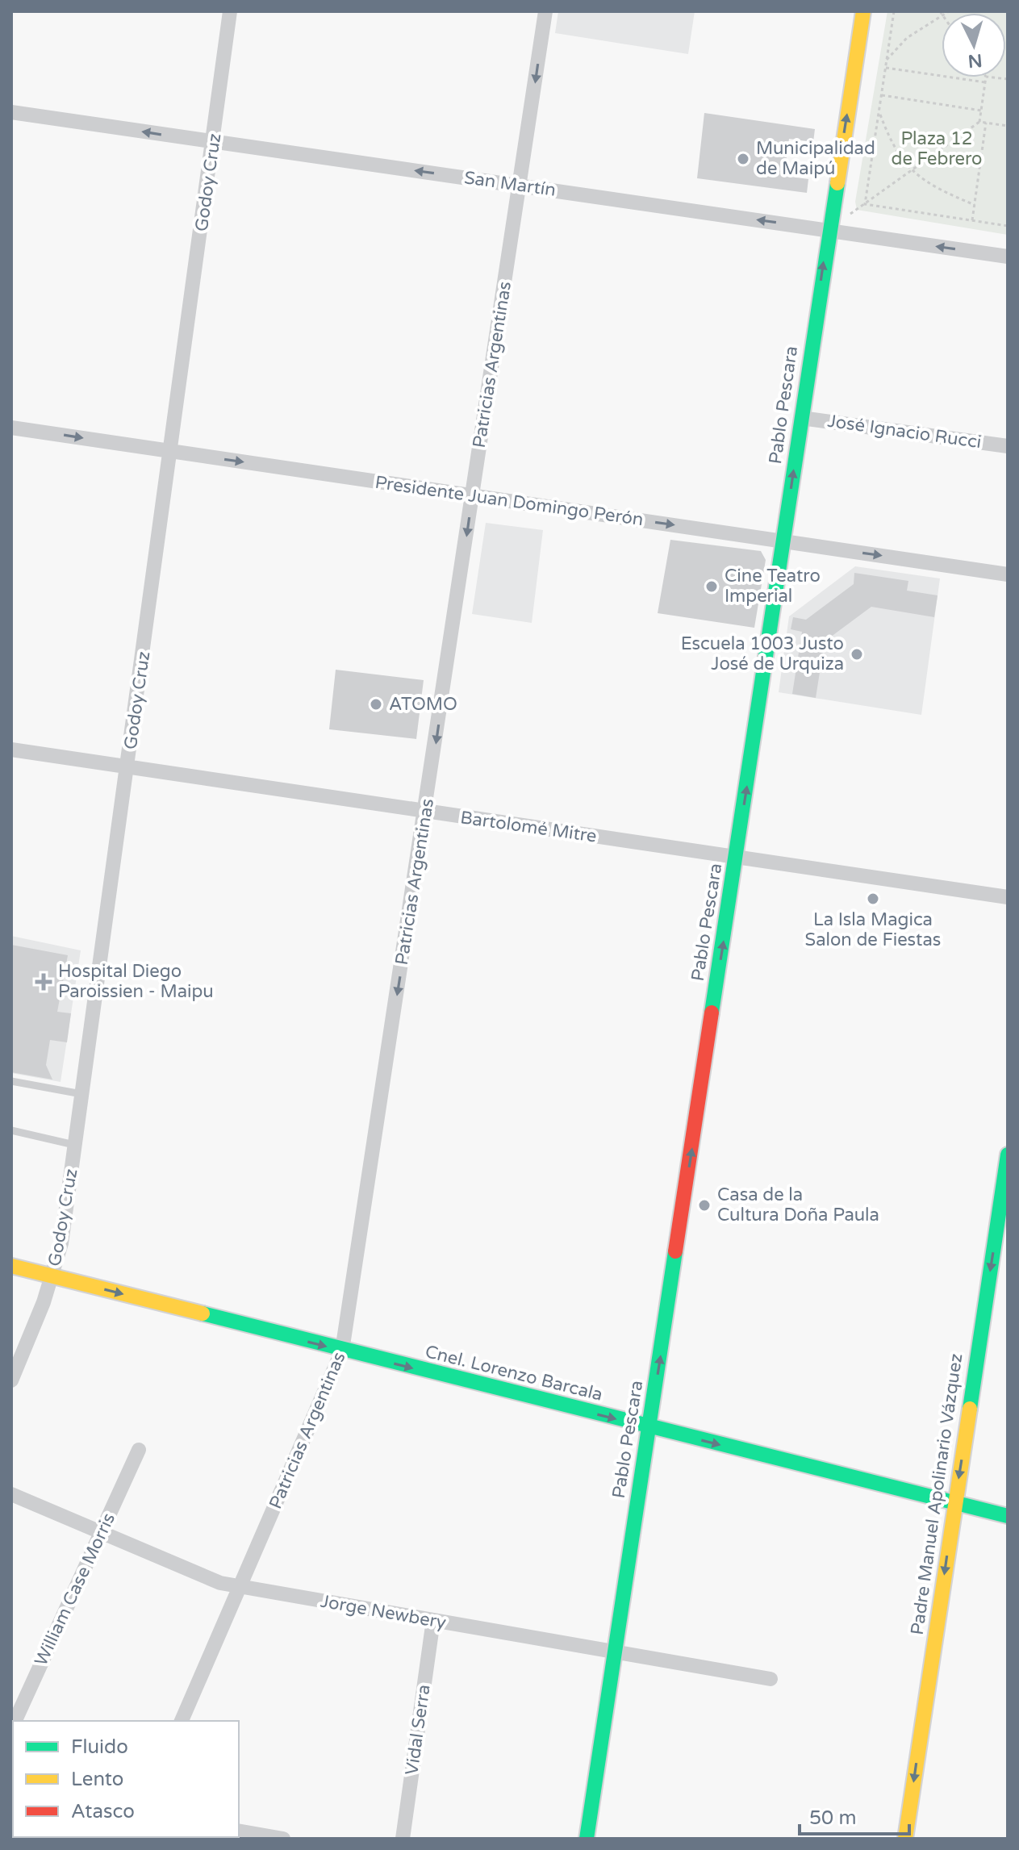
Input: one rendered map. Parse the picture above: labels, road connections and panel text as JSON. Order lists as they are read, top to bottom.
{
  "streets": {
    "street": [
      "Godoy Cruz",
      "San Martín",
      "Patricias Argentinas",
      "Pablo Pescara",
      "José Ignacio Rucci",
      "Presidente Juan Domingo Perón",
      "Bartolomé Mitre",
      "Cnel. Lorenzo Barcala",
      "Padre Manuel Apolinario Vázquez",
      "William Case Morris",
      "Jorge Newbery",
      "Vidal Serra"
    ]
  },
  "crossings": [
    ["Godoy Cruz", "San Martín"],
    ["Godoy Cruz", "Presidente Juan Domingo Perón"],
    ["Godoy Cruz", "Bartolomé Mitre"],
    ["Godoy Cruz", "Cnel. Lorenzo Barcala"],
    ["San Martín", "Patricias Argentinas"],
    ["San Martín", "Pablo Pescara"],
    ["Patricias Argentinas", "Presidente Juan Domingo Perón"],
    ["Patricias Argentinas", "Bartolomé Mitre"],
    ["Patricias Argentinas", "Cnel. Lorenzo Barcala"],
    ["Patricias Argentinas", "Jorge Newbery"],
    ["Pablo Pescara", "José Ignacio Rucci"],
    ["Pablo Pescara", "Presidente Juan Domingo Perón"],
    ["Pablo Pescara", "Bartolomé Mitre"],
    ["Pablo Pescara", "Cnel. Lorenzo Barcala"],
    ["Pablo Pescara", "Jorge Newbery"],
    ["Cnel. Lorenzo Barcala", "Padre Manuel Apolinario Vázquez"],
    ["William Case Morris", "Jorge Newbery"],
    ["Jorge Newbery", "Vidal Serra"]
  ],
  "one_way": [
    "San Martín",
    "Patricias Argentinas",
    "Pablo Pescara",
    "Presidente Juan Domingo Perón",
    "Cnel. Lorenzo Barcala",
    "Padre Manuel Apolinario Vázquez"
  ],
  "parks": ["Plaza 12 de Febrero"],
  "places": {
    "other": [
      "Municipalidad de Maipú",
      "Cine Teatro Imperial",
      "Escuela 1003 Justo José de Urquiza",
      "ATOMO",
      "La Isla Magica Salon de Fiestas",
      "Casa de la Cultura Doña Paula"
    ],
    "health": ["Hospital Diego Paroissien - Maipu"]
  },
  "legend": ["Fluido", "Lento", "Atasco"],
  "scale_bar": "50 m",
  "north": "bottom"
}
